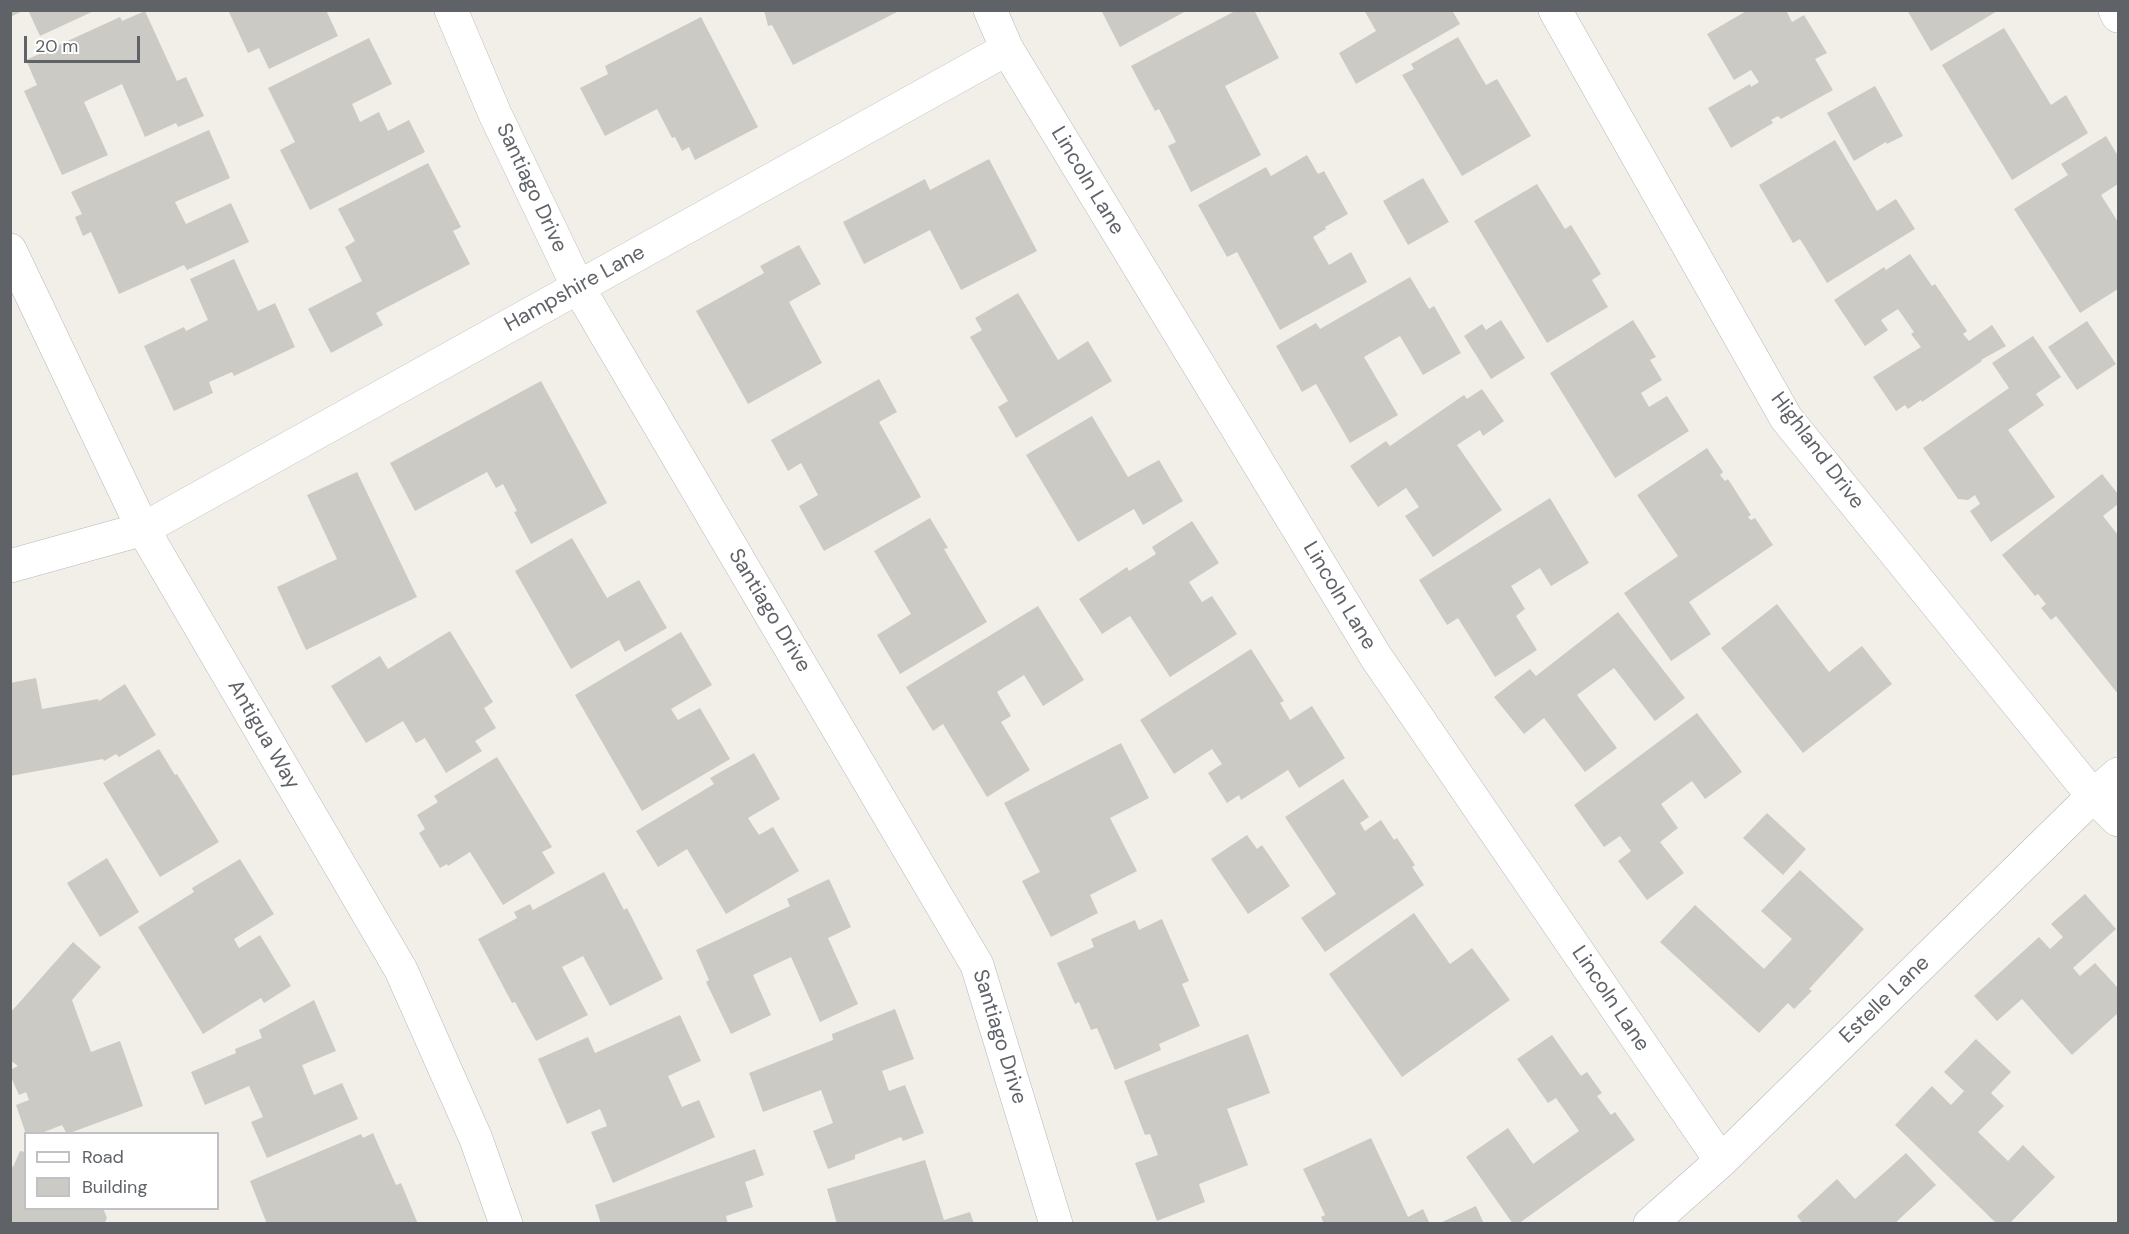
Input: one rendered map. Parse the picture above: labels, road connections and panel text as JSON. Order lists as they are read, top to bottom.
{
  "streets": {
    "street": [
      "Lincoln Lane",
      "Santiago Drive",
      "Hampshire Lane",
      "Highland Drive",
      "Antigua Way",
      "Estelle Lane"
    ]
  },
  "crossings": [
    ["Lincoln Lane", "Hampshire Lane"],
    ["Lincoln Lane", "Estelle Lane"],
    ["Santiago Drive", "Hampshire Lane"],
    ["Hampshire Lane", "Antigua Way"],
    ["Highland Drive", "Estelle Lane"]
  ],
  "legend": ["Road", "Building"],
  "scale_bar": "20 m"
}
